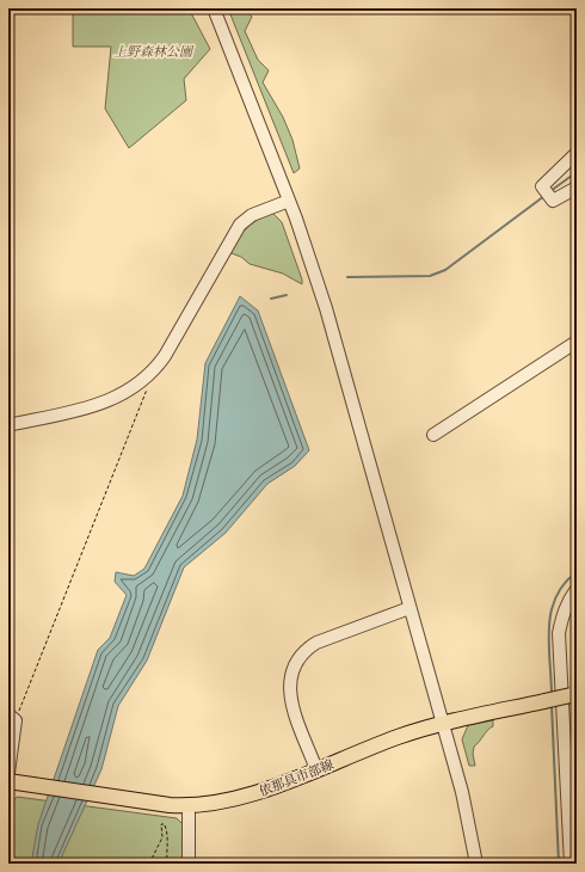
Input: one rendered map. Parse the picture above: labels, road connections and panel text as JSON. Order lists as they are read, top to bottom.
{
  "streets": {
    "main road": ["依那具市部線"]
  },
  "parks": ["上野森林公園"]
}
